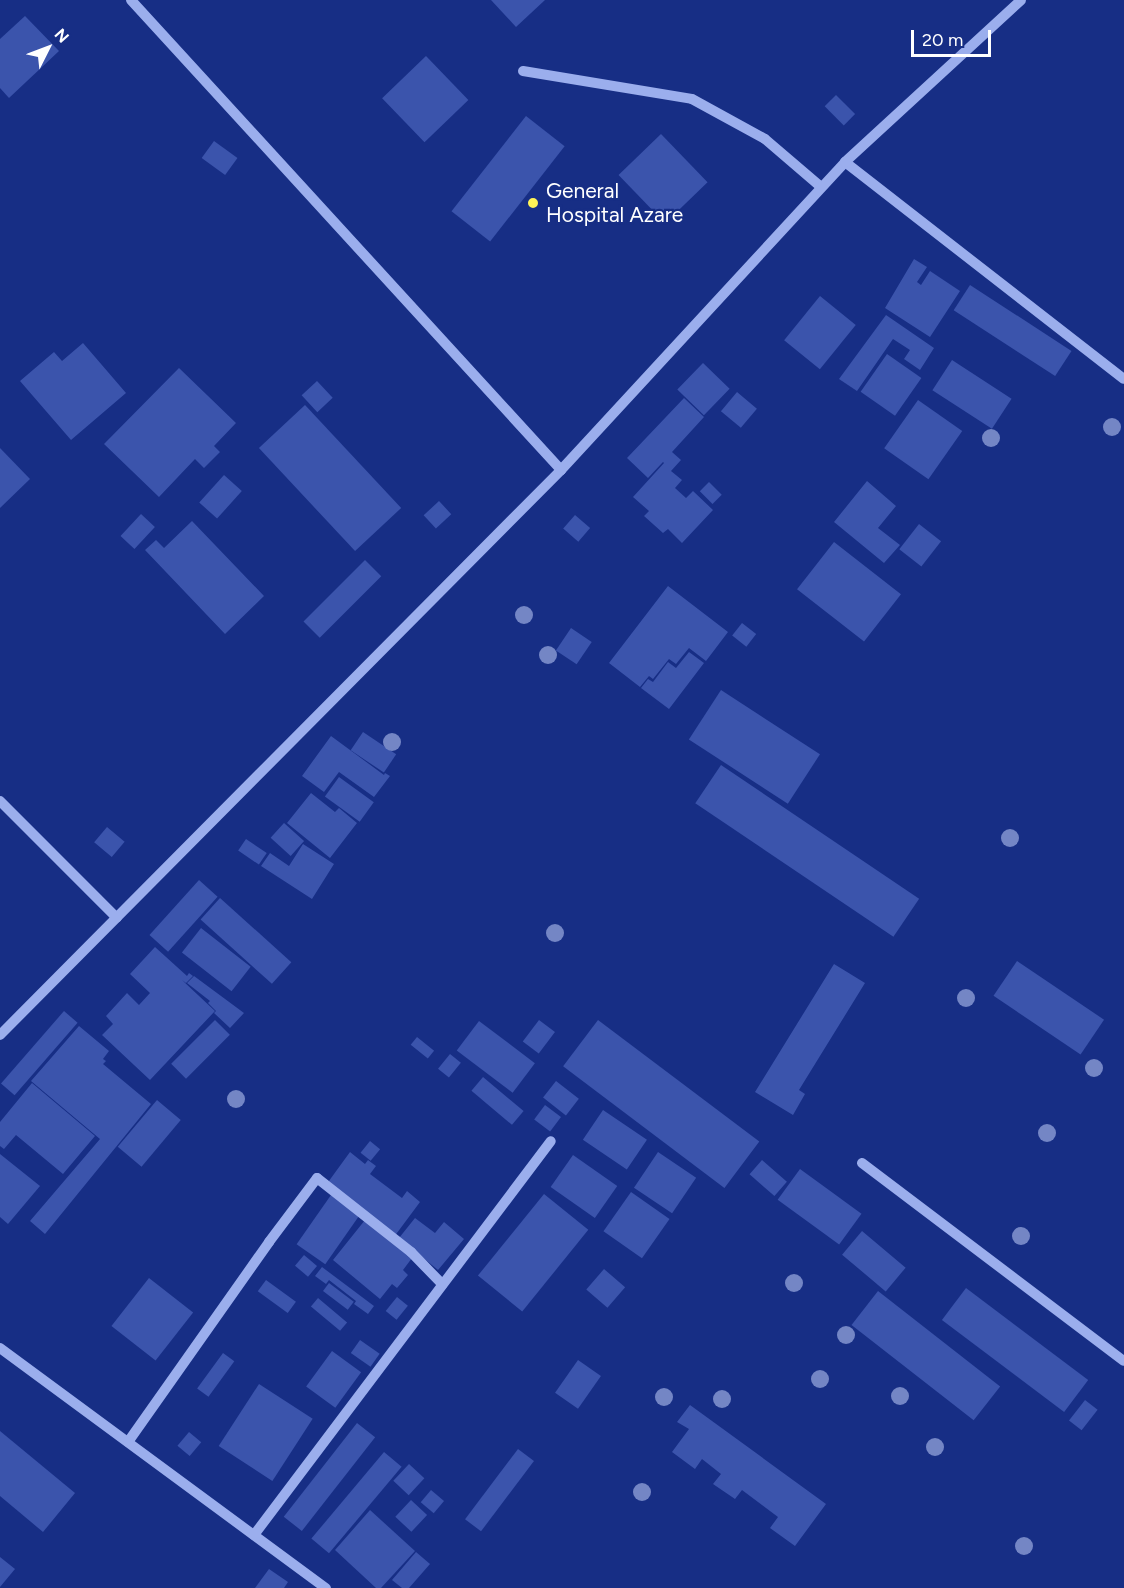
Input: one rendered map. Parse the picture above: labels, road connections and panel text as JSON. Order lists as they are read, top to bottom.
{
  "places": ["General Hospital Azare"],
  "scale_bar": "20 m",
  "north": "top right"
}
